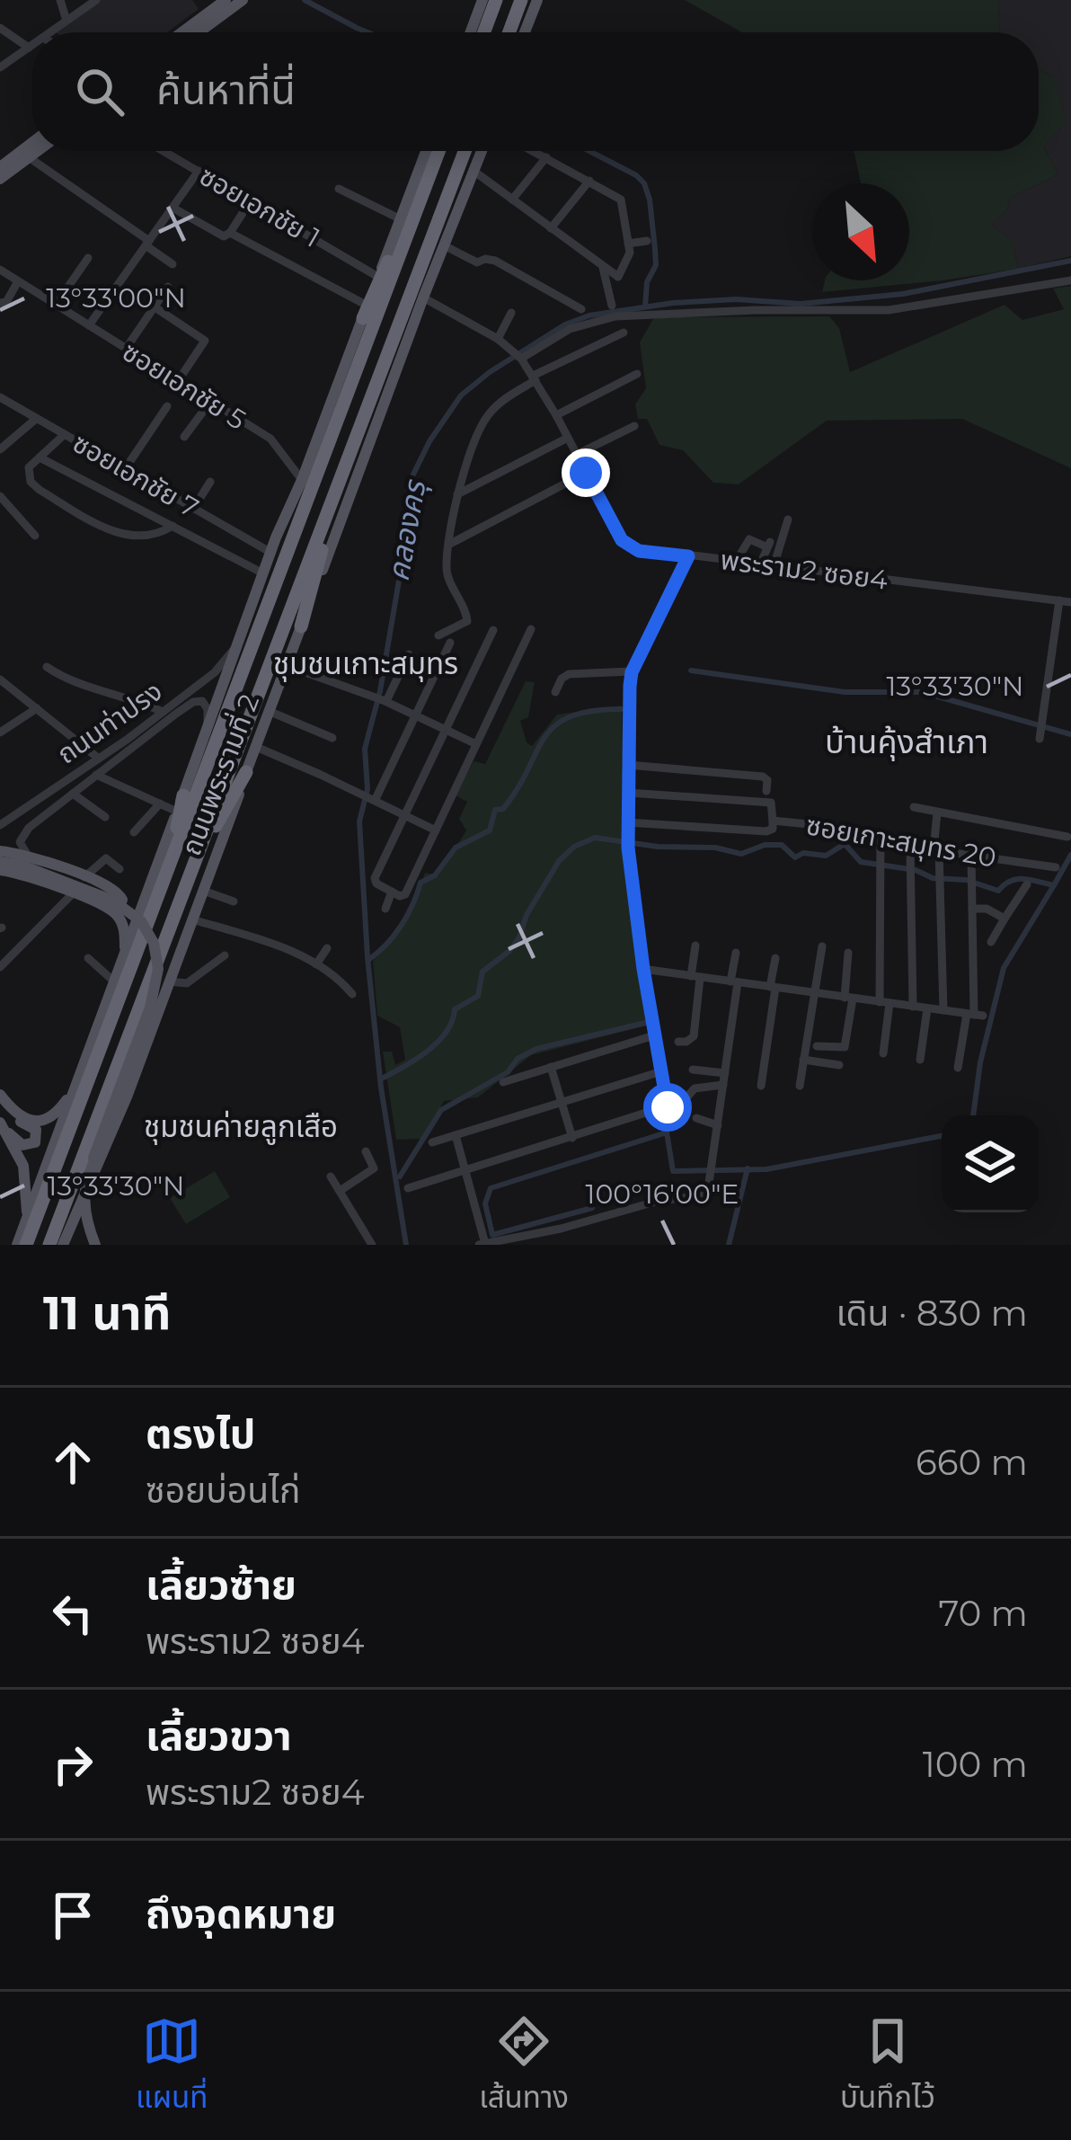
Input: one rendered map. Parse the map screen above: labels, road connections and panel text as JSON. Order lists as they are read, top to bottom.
{
  "streets": {
    "highway": ["ถนนพระรามที่ 2"],
    "street": [
      "ซอยเอกชัย 1",
      "ซอยเอกชัย 5",
      "ซอยเอกชัย 7",
      "พระราม2 ซอย4",
      "ถนนท่าปรง",
      "ซอยเกาะสมุทร 20"
    ]
  },
  "crossings": [
    ["ซอยเอกชัย 1", "ถนนพระรามที่ 2"],
    ["ซอยเอกชัย 5", "ถนนพระรามที่ 2"],
    ["ซอยเอกชัย 7", "ถนนพระรามที่ 2"],
    ["ถนนท่าปรง", "ถนนพระรามที่ 2"]
  ],
  "districts": ["ชุมชนเกาะสมุทร", "บ้านคุ้งสำเภา", "ชุมชนค่ายลูกเสือ"],
  "water": ["คลองครุ"],
  "north": "bottom right",
  "page": {
    "search": "ค้นหาที่นี่",
    "heading": ["11 นาที", "เดิน · 830 m"],
    "list": [
      ["ตรงไป", "ซอยบ่อนไก่", "660 m"],
      ["เลี้ยวซ้าย", "พระราม2 ซอย4", "70 m"],
      ["เลี้ยวขวา", "พระราม2 ซอย4", "100 m"],
      "ถึงจุดหมาย"
    ],
    "nav": ["แผนที่", "เส้นทาง", "บันทึกไว้"]
  },
  "coordinates": ["13°33'00\"N", "13°33'30\"N", "100°16'00\"E"]
}
